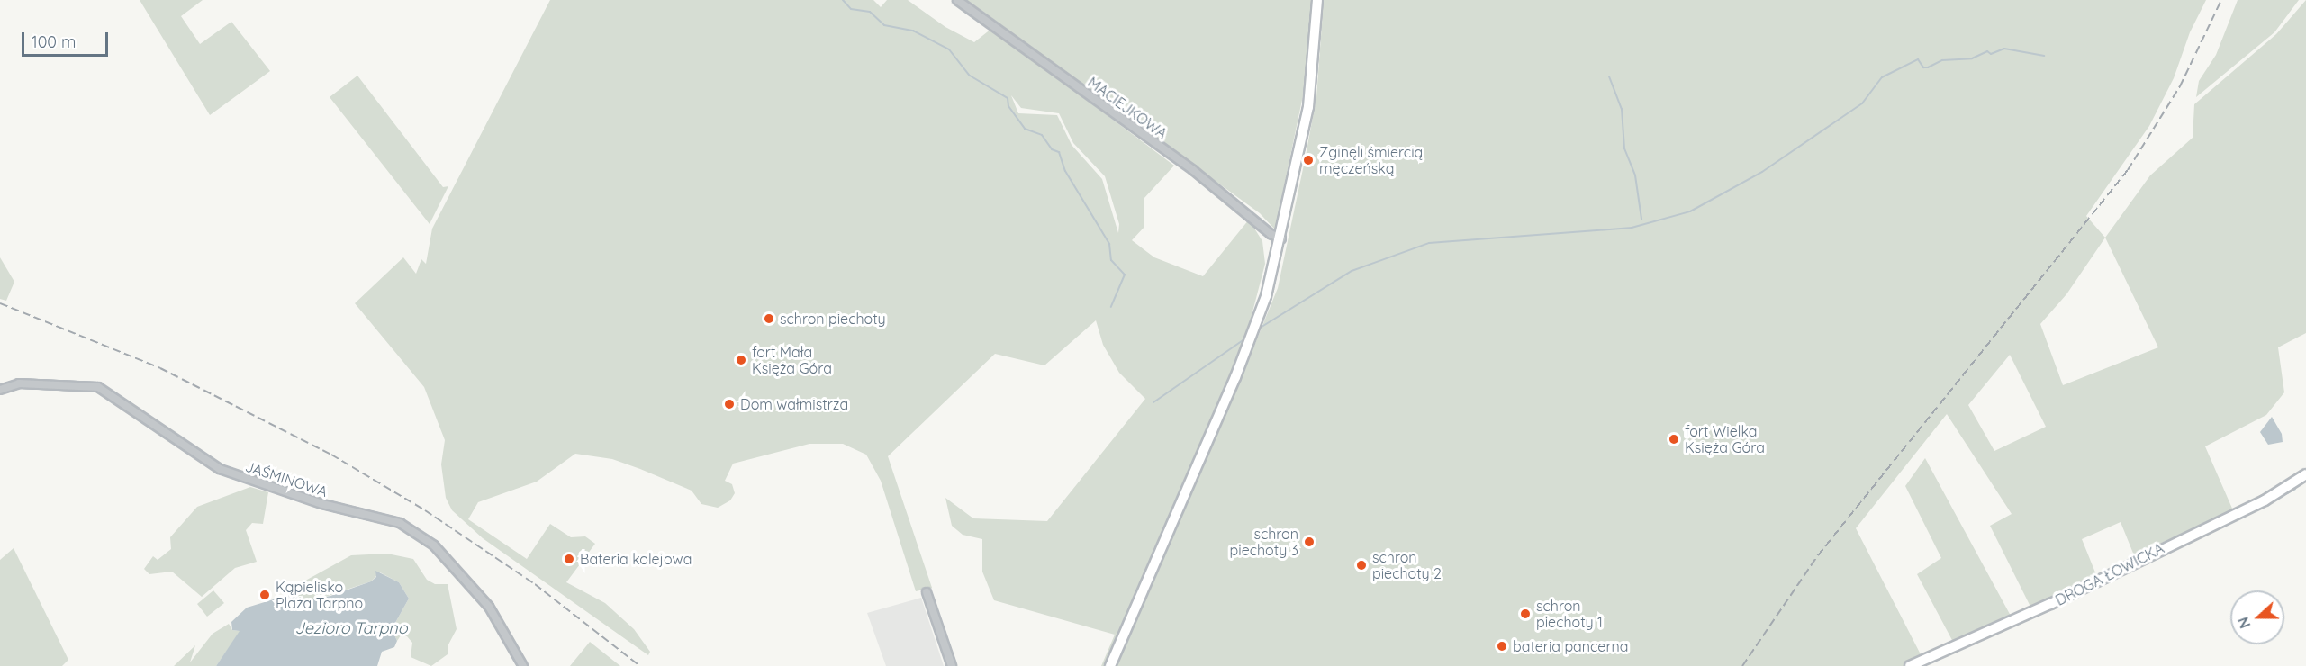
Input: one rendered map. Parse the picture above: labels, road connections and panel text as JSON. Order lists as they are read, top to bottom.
{
  "streets": {
    "street": ["MACIEJKOWA", "JAŚMINOWA", "DROGA ŁOWICKA"]
  },
  "water": ["Jezioro Tarpno"],
  "places": [
    "Zginęli śmiercią męczeńską",
    "schron piechoty",
    "fort Mała Księża Góra",
    "Dom wałmistrza",
    "fort Wielka Księża Góra",
    "schron piechoty 3",
    "Bateria kolejowa",
    "schron piechoty 2",
    "Kąpielisko Plaża Tarpno",
    "schron piechoty 1",
    "bateria pancerna"
  ],
  "scale_bar": "100 m",
  "north": "left"
}
